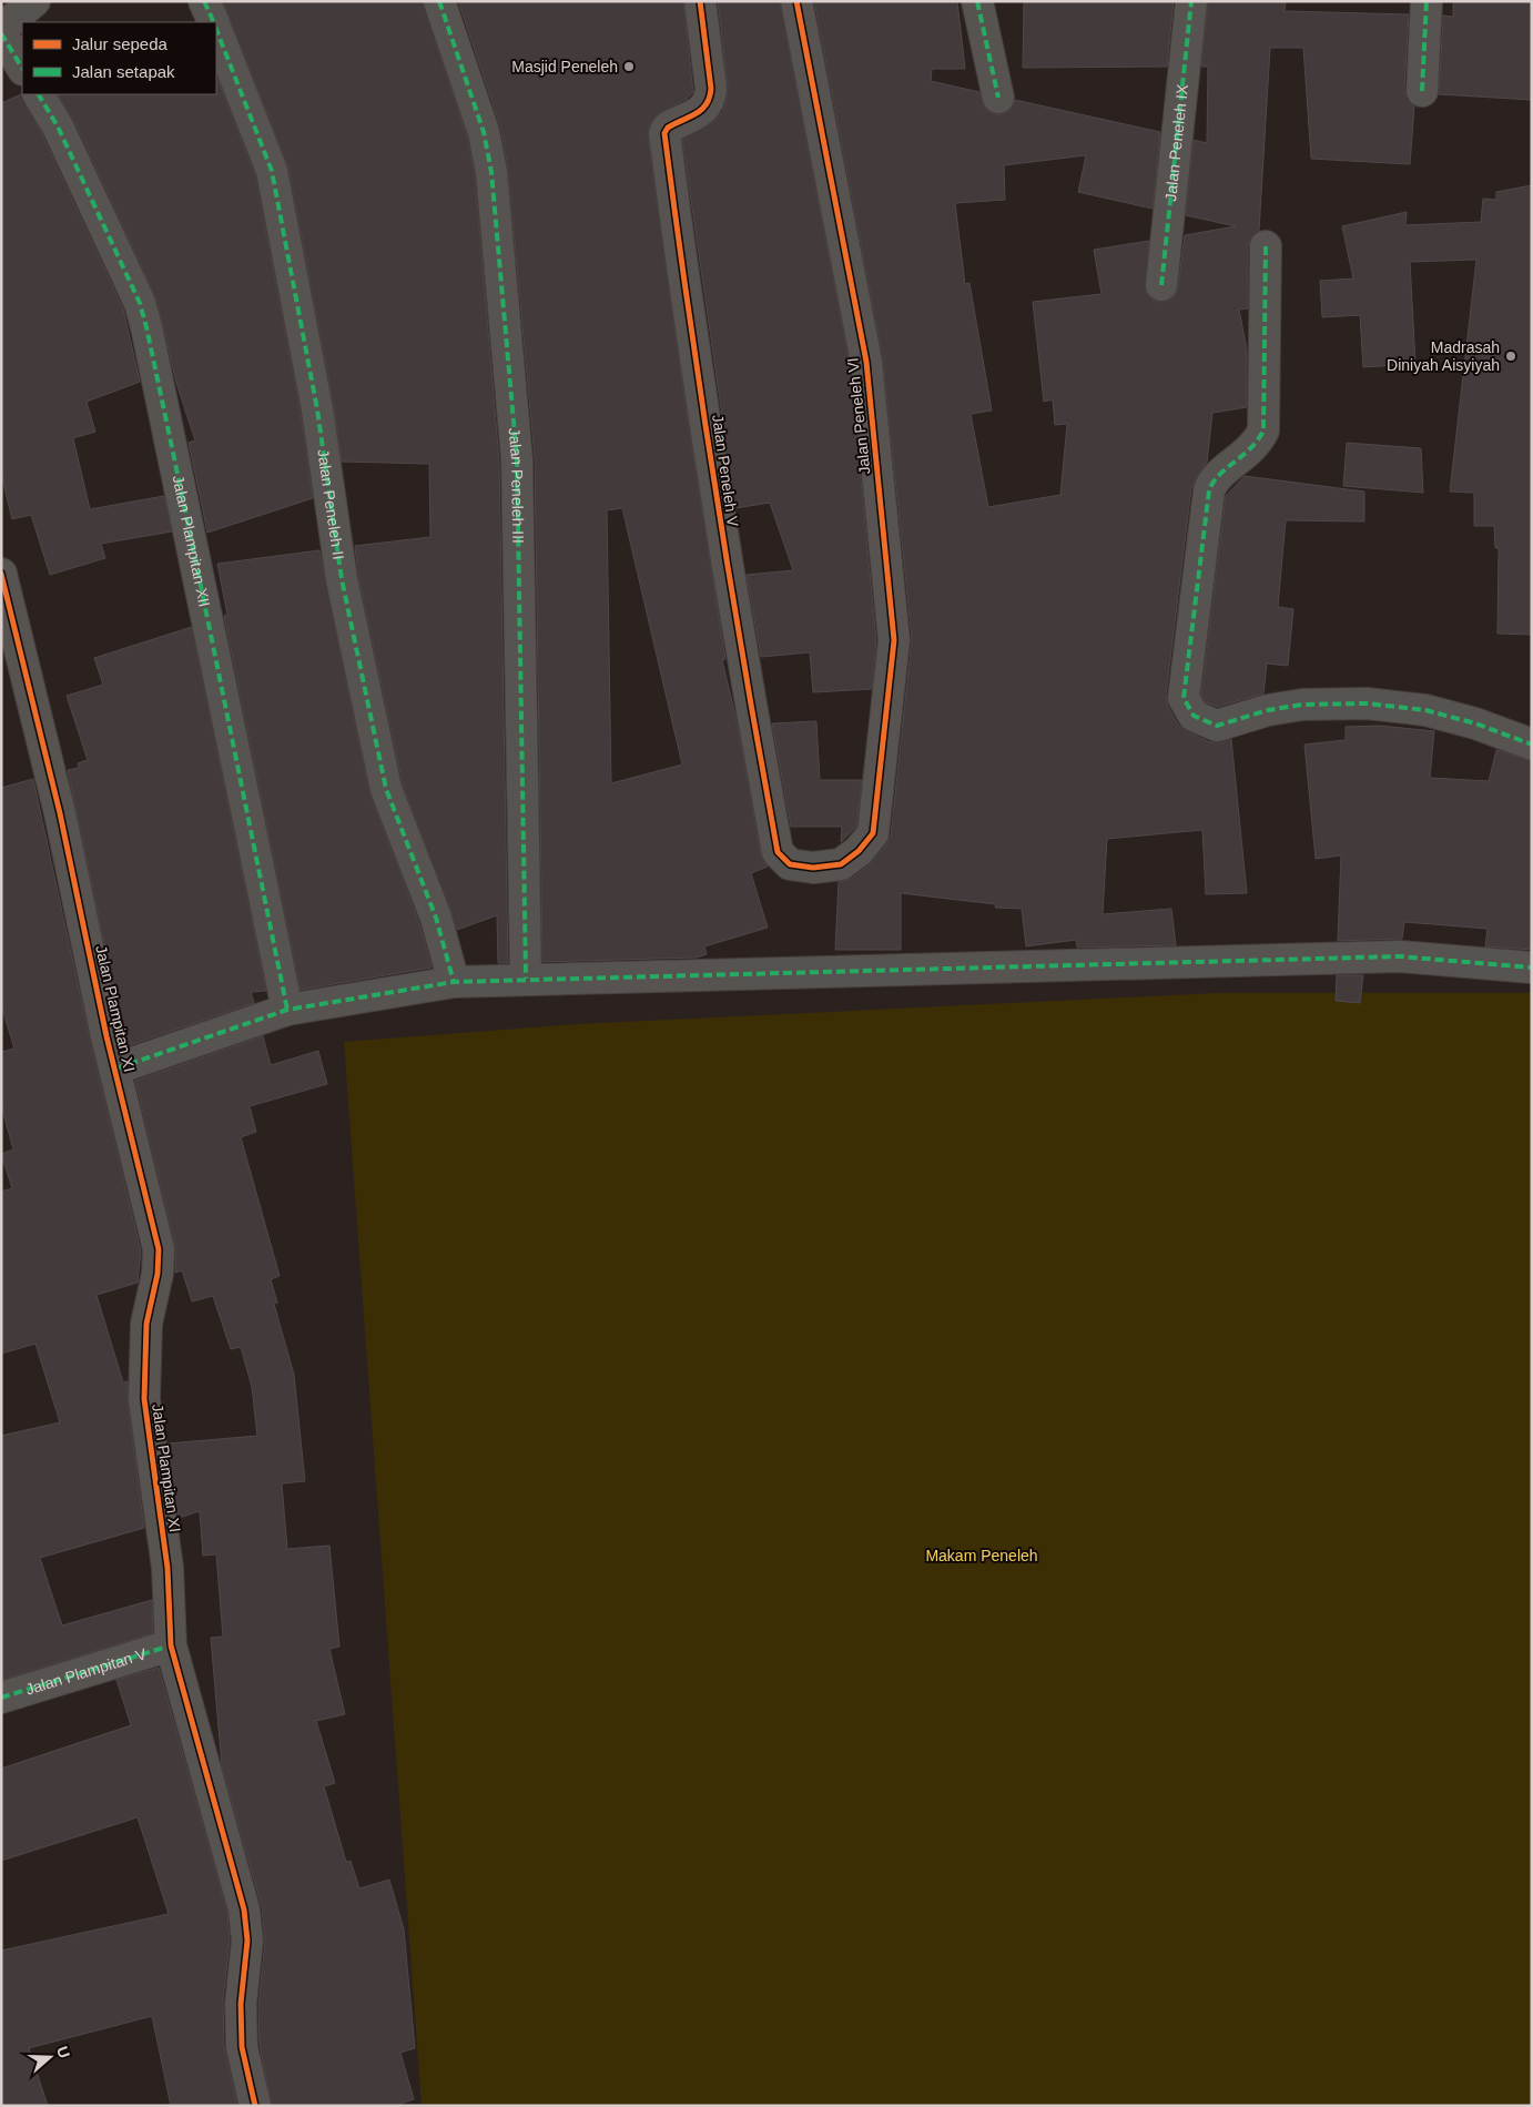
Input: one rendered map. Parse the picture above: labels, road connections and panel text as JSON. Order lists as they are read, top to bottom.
{
  "streets": {
    "street": [
      "Jalan Peneleh IX",
      "Jalan Peneleh VI",
      "Jalan Peneleh V",
      "Jalan Peneleh III",
      "Jalan Peneleh II",
      "Jalan Plampitan XII",
      "Jalan Plampitan XI",
      "Jalan Plampitan V"
    ]
  },
  "crossings": [
    ["Jalan Peneleh VI", "Jalan Peneleh V"],
    ["Jalan Plampitan XI", "Jalan Plampitan V"]
  ],
  "parks": ["Makam Peneleh"],
  "places": ["Masjid Peneleh", "Madrasah Diniyah Aisyiyah"],
  "legend": ["Jalur sepeda", "Jalan setapak"],
  "north": "right"
}
